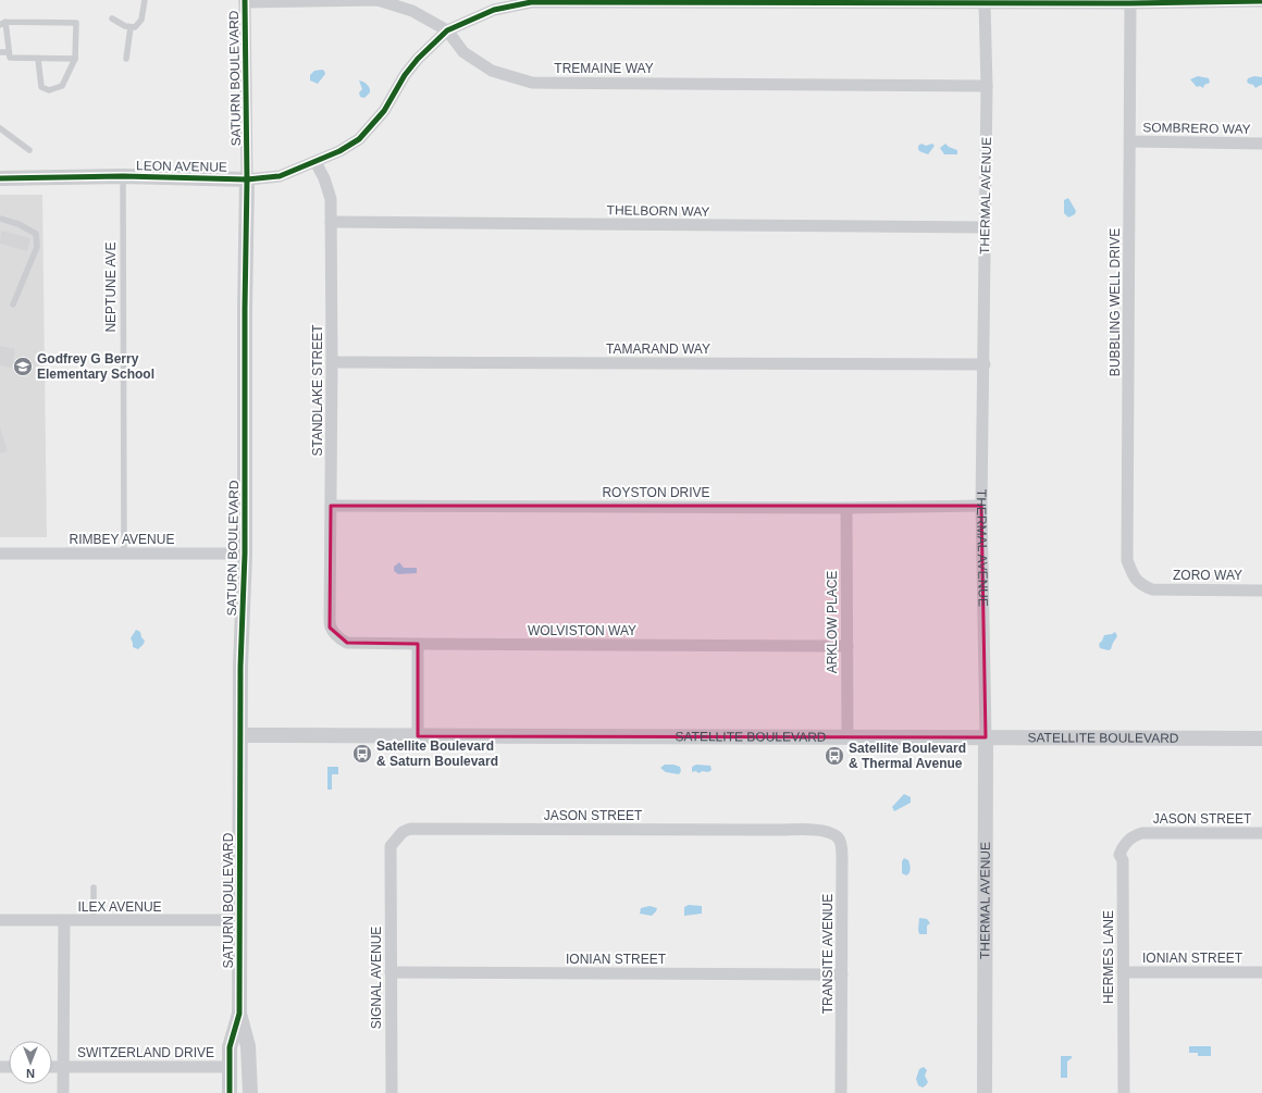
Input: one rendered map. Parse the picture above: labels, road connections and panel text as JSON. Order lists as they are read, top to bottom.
{
  "streets": {
    "street": [
      "TREMAINE WAY",
      "SATURN BOULEVARD",
      "SOMBRERO WAY",
      "LEON AVENUE",
      "THERMAL AVENUE",
      "THELBORN WAY",
      "BUBBLING WELL DRIVE",
      "TAMARAND WAY",
      "STANDLAKE STREET",
      "ROYSTON DRIVE",
      "RIMBEY AVENUE",
      "ZORO WAY",
      "ARKLOW PLACE",
      "WOLVISTON WAY",
      "SATELLITE BOULEVARD",
      "JASON STREET",
      "ILEX AVENUE",
      "TRANSITE AVENUE",
      "HERMES LANE",
      "IONIAN STREET",
      "SIGNAL AVENUE",
      "SWITZERLAND DRIVE"
    ],
    "lane": ["NEPTUNE AVE"]
  },
  "crossings": [
    ["TREMAINE WAY", "SATURN BOULEVARD"],
    ["TREMAINE WAY", "LEON AVENUE"],
    ["TREMAINE WAY", "THERMAL AVENUE"],
    ["SATURN BOULEVARD", "LEON AVENUE"],
    ["SATURN BOULEVARD", "RIMBEY AVENUE"],
    ["SATURN BOULEVARD", "SATELLITE BOULEVARD"],
    ["SATURN BOULEVARD", "ILEX AVENUE"],
    ["SATURN BOULEVARD", "SWITZERLAND DRIVE"],
    ["SOMBRERO WAY", "BUBBLING WELL DRIVE"],
    ["LEON AVENUE", "THERMAL AVENUE"],
    ["LEON AVENUE", "NEPTUNE AVE"],
    ["LEON AVENUE", "BUBBLING WELL DRIVE"],
    ["LEON AVENUE", "STANDLAKE STREET"],
    ["THERMAL AVENUE", "THELBORN WAY"],
    ["THERMAL AVENUE", "TAMARAND WAY"],
    ["THERMAL AVENUE", "ROYSTON DRIVE"],
    ["THERMAL AVENUE", "SATELLITE BOULEVARD"],
    ["THELBORN WAY", "STANDLAKE STREET"],
    ["NEPTUNE AVE", "RIMBEY AVENUE"],
    ["BUBBLING WELL DRIVE", "ZORO WAY"],
    ["TAMARAND WAY", "STANDLAKE STREET"],
    ["STANDLAKE STREET", "ROYSTON DRIVE"],
    ["STANDLAKE STREET", "WOLVISTON WAY"],
    ["ROYSTON DRIVE", "ARKLOW PLACE"],
    ["ARKLOW PLACE", "WOLVISTON WAY"],
    ["ARKLOW PLACE", "SATELLITE BOULEVARD"],
    ["JASON STREET", "TRANSITE AVENUE"],
    ["JASON STREET", "HERMES LANE"],
    ["JASON STREET", "SIGNAL AVENUE"],
    ["ILEX AVENUE", "SWITZERLAND DRIVE"],
    ["TRANSITE AVENUE", "IONIAN STREET"],
    ["HERMES LANE", "IONIAN STREET"],
    ["IONIAN STREET", "SIGNAL AVENUE"]
  ],
  "places": {
    "school or university": ["Godfrey G Berry Elementary School"],
    "bus stop": ["Satellite Boulevard & Saturn Boulevard", "Satellite Boulevard & Thermal Avenue"]
  },
  "north": "bottom"
}
